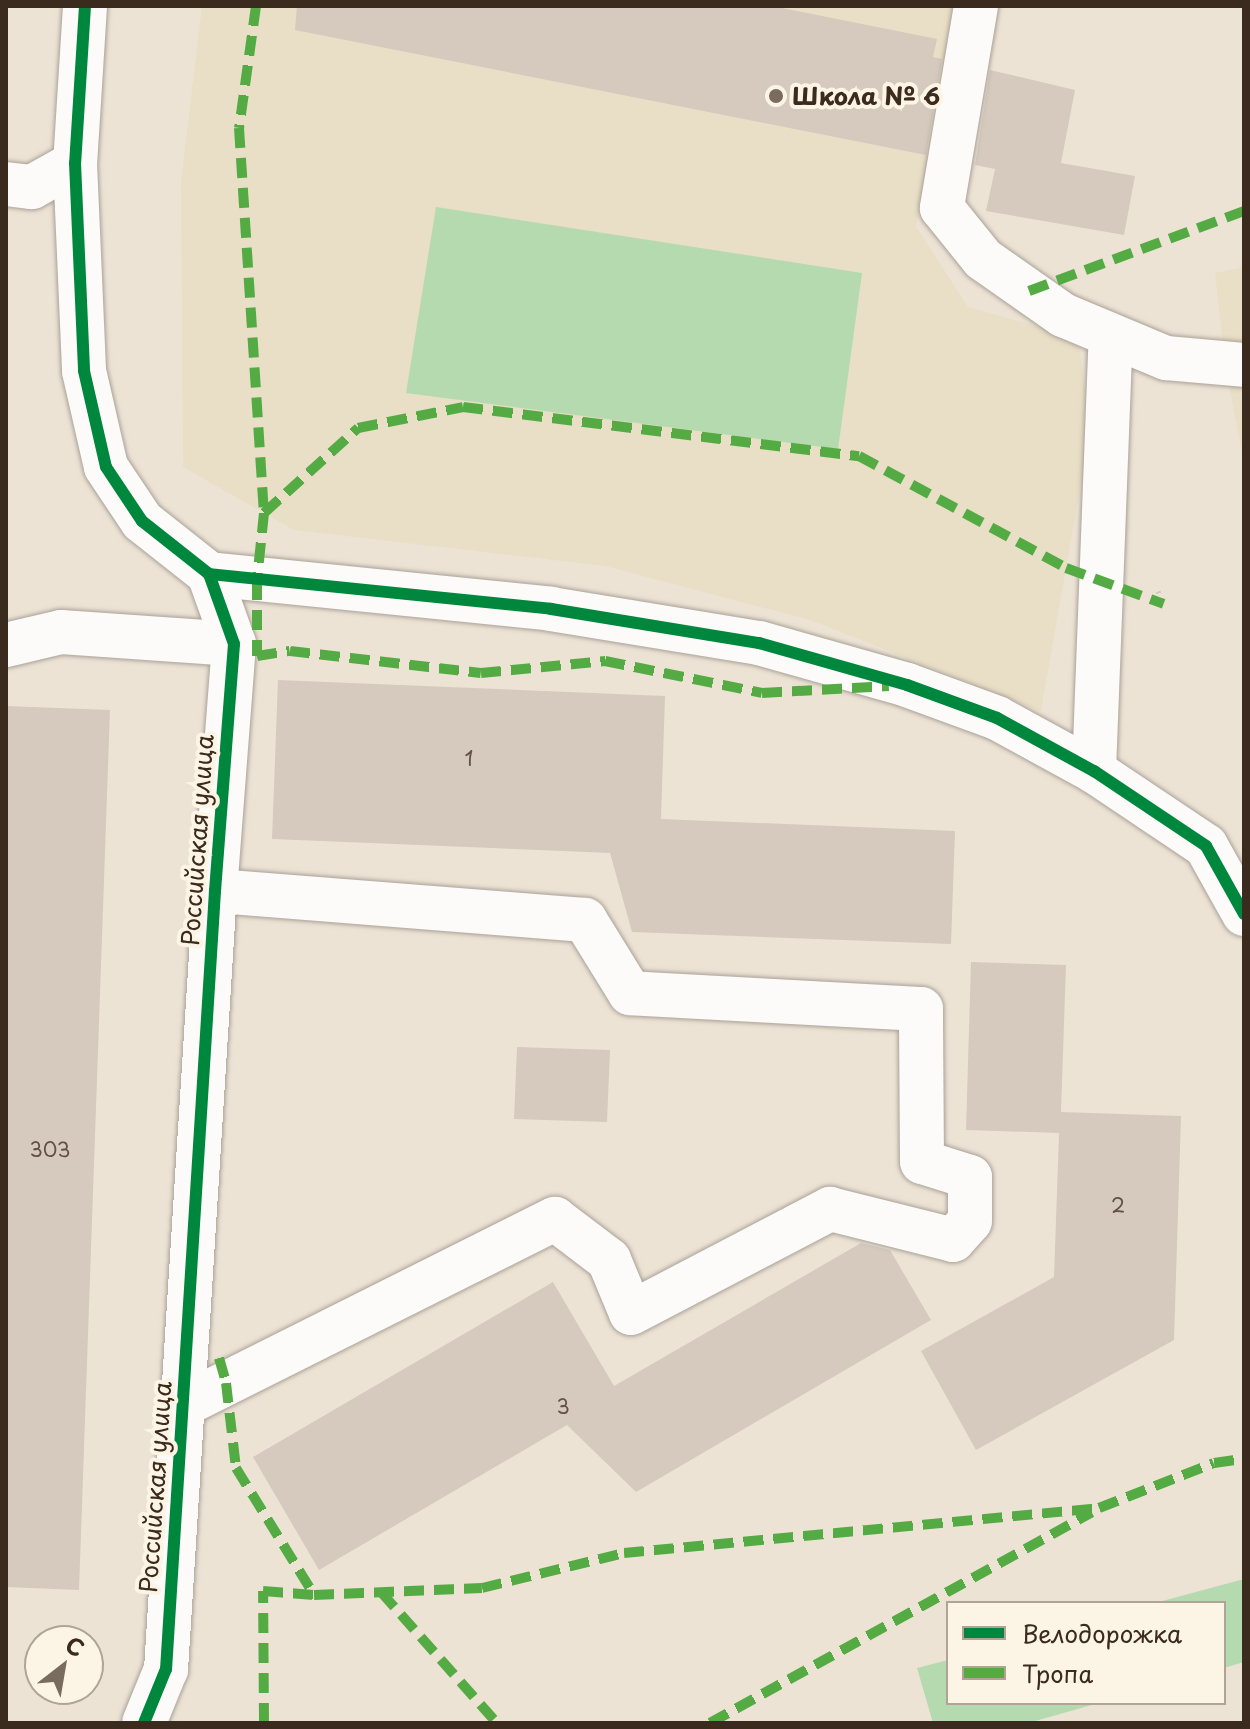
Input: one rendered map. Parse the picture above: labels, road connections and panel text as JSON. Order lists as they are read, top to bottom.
{
  "streets": {
    "street": ["Российская улица"]
  },
  "places": ["Школа № 6"],
  "house_numbers": [
    "1",
    "303",
    "2",
    "3"
  ],
  "legend": ["Велодорожка", "Тропа"],
  "north": "top right"
}
